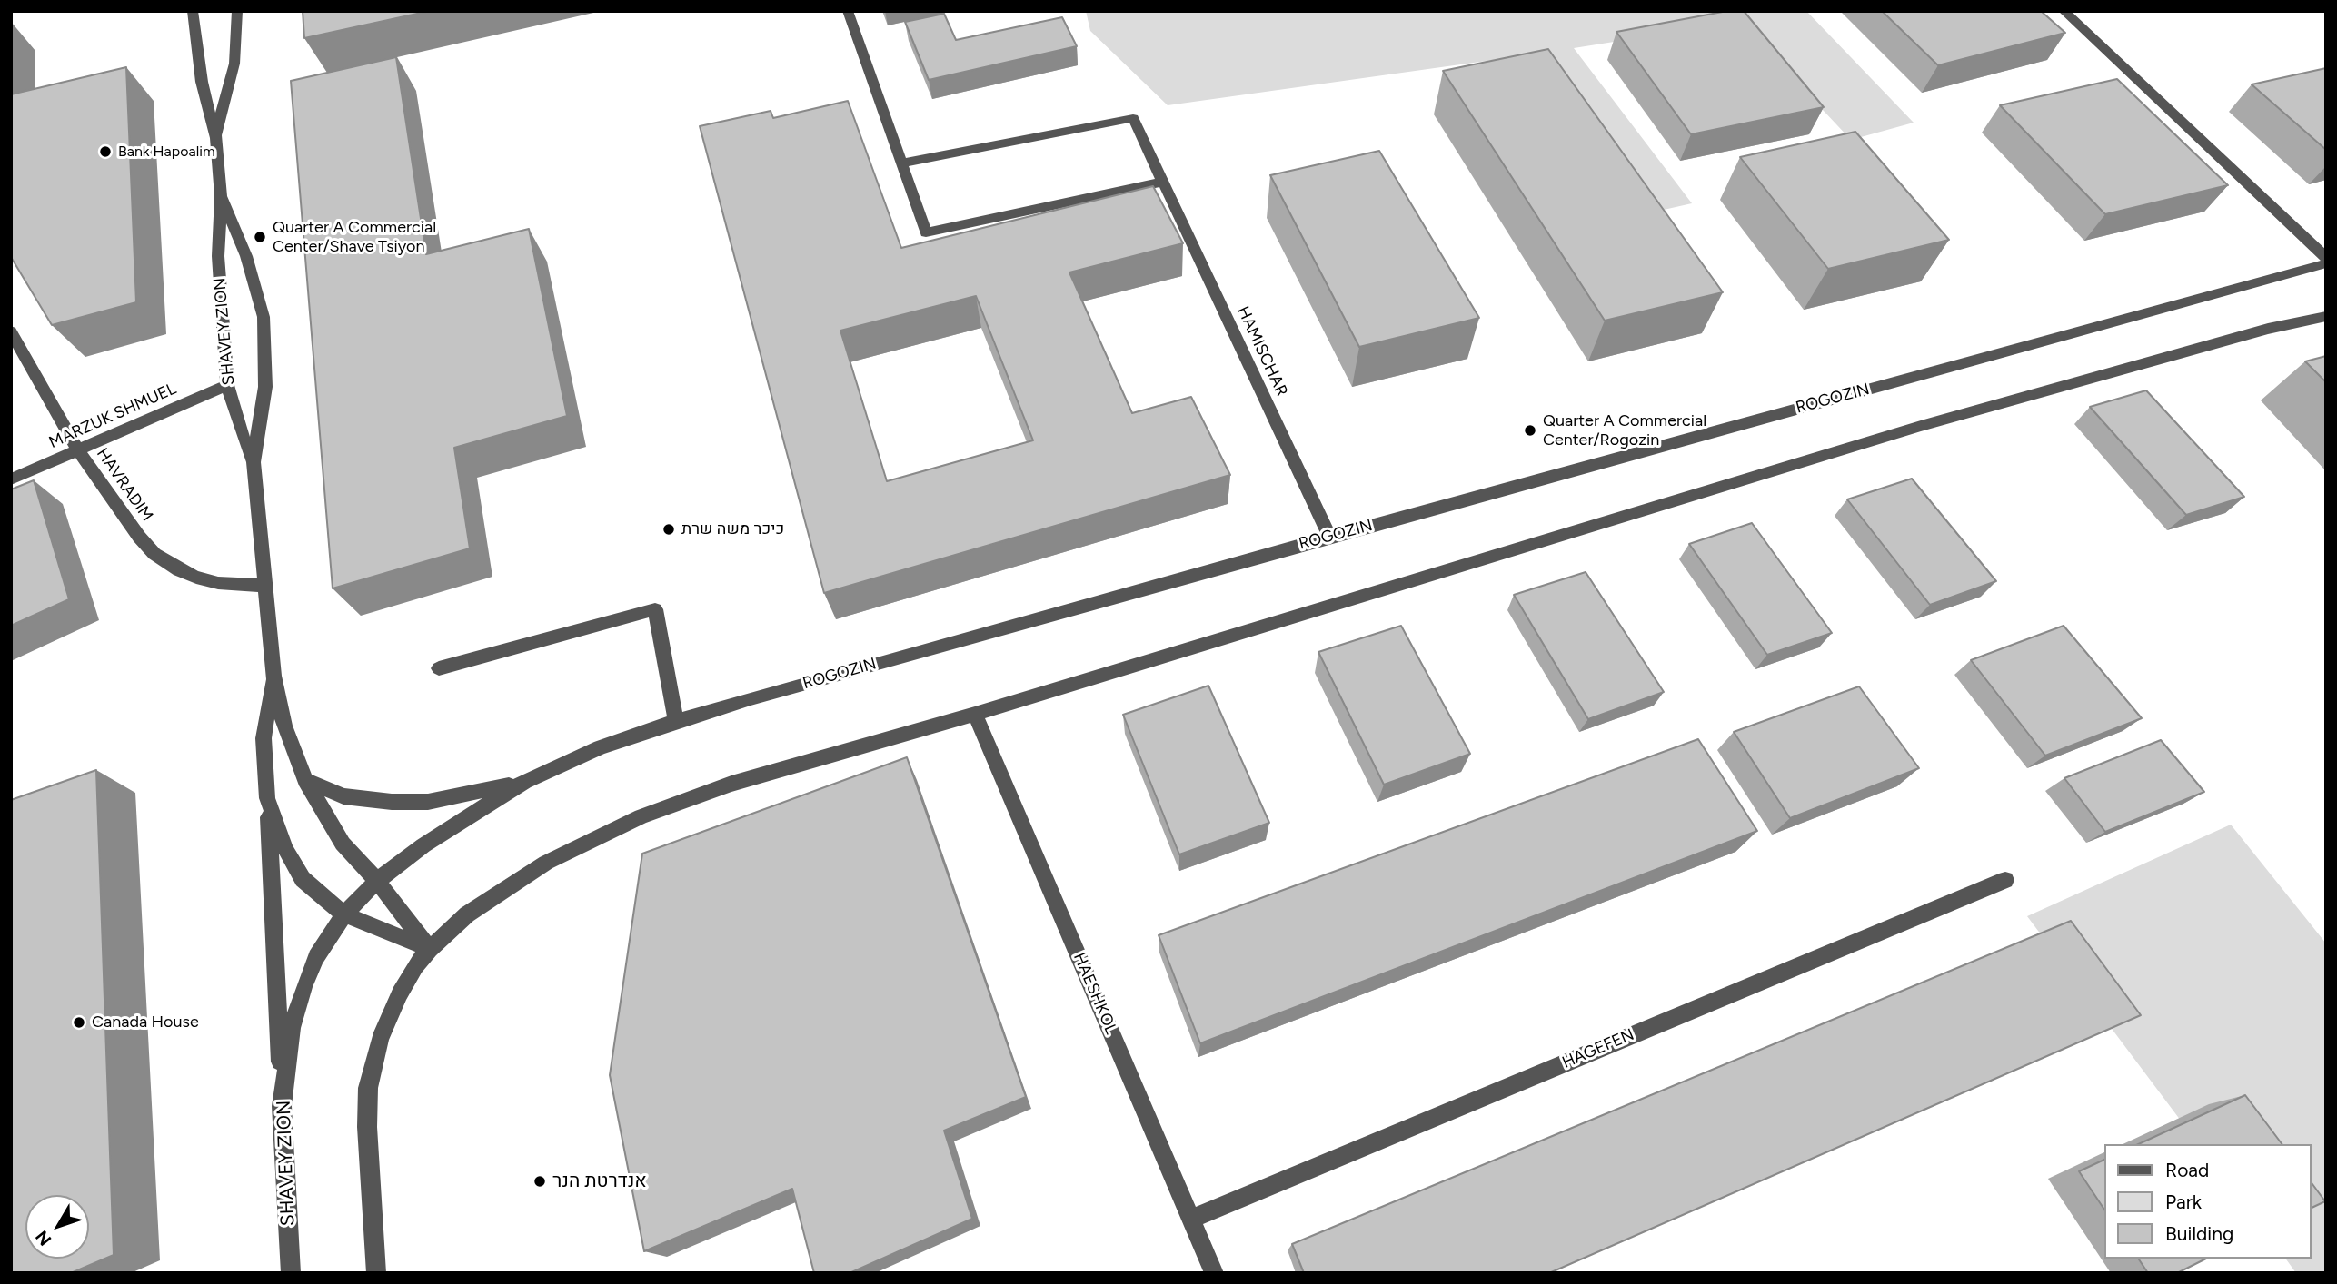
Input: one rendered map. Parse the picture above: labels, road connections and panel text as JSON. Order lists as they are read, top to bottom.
{
  "streets": {
    "street": [
      "SHAVEY ZION",
      "HAMISCHAR",
      "ROGOZIN",
      "MARZUK SHMUEL",
      "HAVRADIM",
      "HAESHKOL",
      "HAGEFEN"
    ]
  },
  "crossings": [
    ["SHAVEY ZION", "ROGOZIN"],
    ["SHAVEY ZION", "MARZUK SHMUEL"],
    ["SHAVEY ZION", "HAVRADIM"],
    ["HAMISCHAR", "ROGOZIN"],
    ["MARZUK SHMUEL", "HAVRADIM"],
    ["HAESHKOL", "HAGEFEN"]
  ],
  "places": [
    "Bank Hapoalim",
    "Quarter A Commercial Center/Shave Tsiyon",
    "Quarter A Commercial Center/Rogozin",
    "כיכר משה שרת",
    "Canada House",
    "אנדרטת הנר"
  ],
  "legend": ["Road", "Park", "Building"],
  "north": "bottom left"
}
